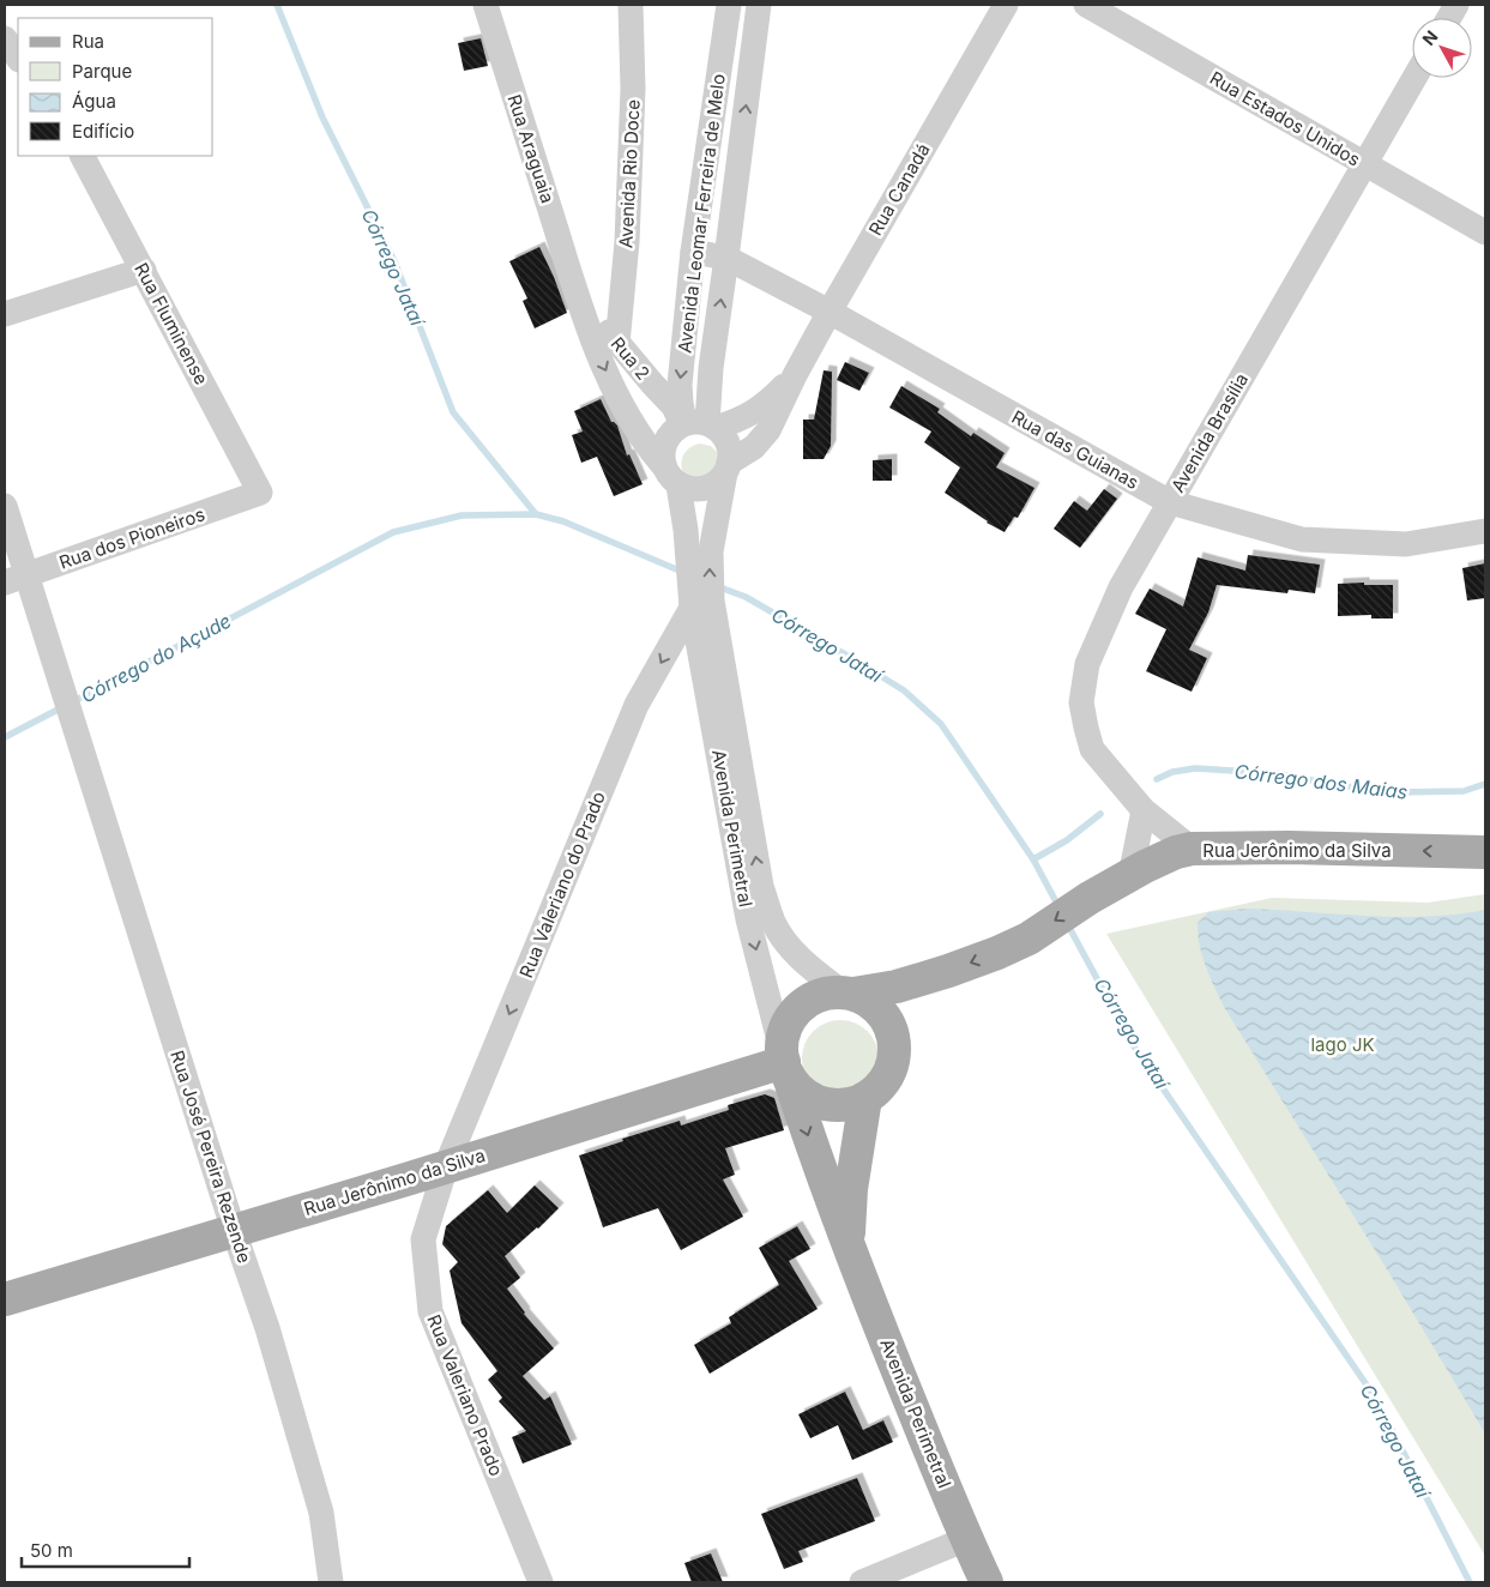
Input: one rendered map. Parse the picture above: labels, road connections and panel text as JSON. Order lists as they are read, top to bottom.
{
  "streets": {
    "main road": ["Avenida Perimetral", "Rua Jerônimo da Silva"],
    "street": [
      "Rua Estados Unidos",
      "Rua Araguaia",
      "Avenida Rio Doce",
      "Rua Canadá",
      "Avenida Leomar Ferreira de Melo",
      "Rua Fluminense",
      "Rua 2",
      "Avenida Brasília",
      "Rua das Guianas",
      "Rua dos Pioneiros",
      "Rua Valeriano do Prado",
      "Rua José Pereira Rezende",
      "Rua Valeriano Prado"
    ]
  },
  "crossings": [
    ["Rua Estados Unidos", "Avenida Brasília"],
    ["Rua Araguaia", "Rua Canadá"],
    ["Rua Araguaia", "Avenida Leomar Ferreira de Melo"],
    ["Rua Araguaia", "Rua 2"],
    ["Rua Araguaia", "Avenida Perimetral"],
    ["Avenida Rio Doce", "Rua 2"],
    ["Rua Canadá", "Avenida Leomar Ferreira de Melo"],
    ["Rua Canadá", "Rua 2"],
    ["Rua Canadá", "Rua das Guianas"],
    ["Rua Canadá", "Avenida Perimetral"],
    ["Avenida Leomar Ferreira de Melo", "Rua 2"],
    ["Avenida Leomar Ferreira de Melo", "Rua das Guianas"],
    ["Avenida Leomar Ferreira de Melo", "Avenida Perimetral"],
    ["Rua Fluminense", "Rua dos Pioneiros"],
    ["Rua 2", "Avenida Perimetral"],
    ["Avenida Brasília", "Rua das Guianas"],
    ["Avenida Brasília", "Rua Jerônimo da Silva"],
    ["Rua dos Pioneiros", "Rua José Pereira Rezende"],
    ["Avenida Perimetral", "Rua Jerônimo da Silva"],
    ["Avenida Perimetral", "Rua Valeriano do Prado"],
    ["Rua Jerônimo da Silva", "Rua Valeriano do Prado"],
    ["Rua Jerônimo da Silva", "Rua José Pereira Rezende"],
    ["Rua Jerônimo da Silva", "Rua Valeriano Prado"],
    ["Rua Valeriano do Prado", "Rua Valeriano Prado"]
  ],
  "one_way": ["Rua Araguaia", "Rua Jerônimo da Silva", "Rua Valeriano do Prado"],
  "water": ["Córrego Jataí", "Córrego do Açude", "Córrego dos Maias"],
  "parks": ["lago JK"],
  "legend": [
    "Rua",
    "Parque",
    "Água",
    "Edifício"
  ],
  "scale_bar": "50 m",
  "north": "top left"
}
